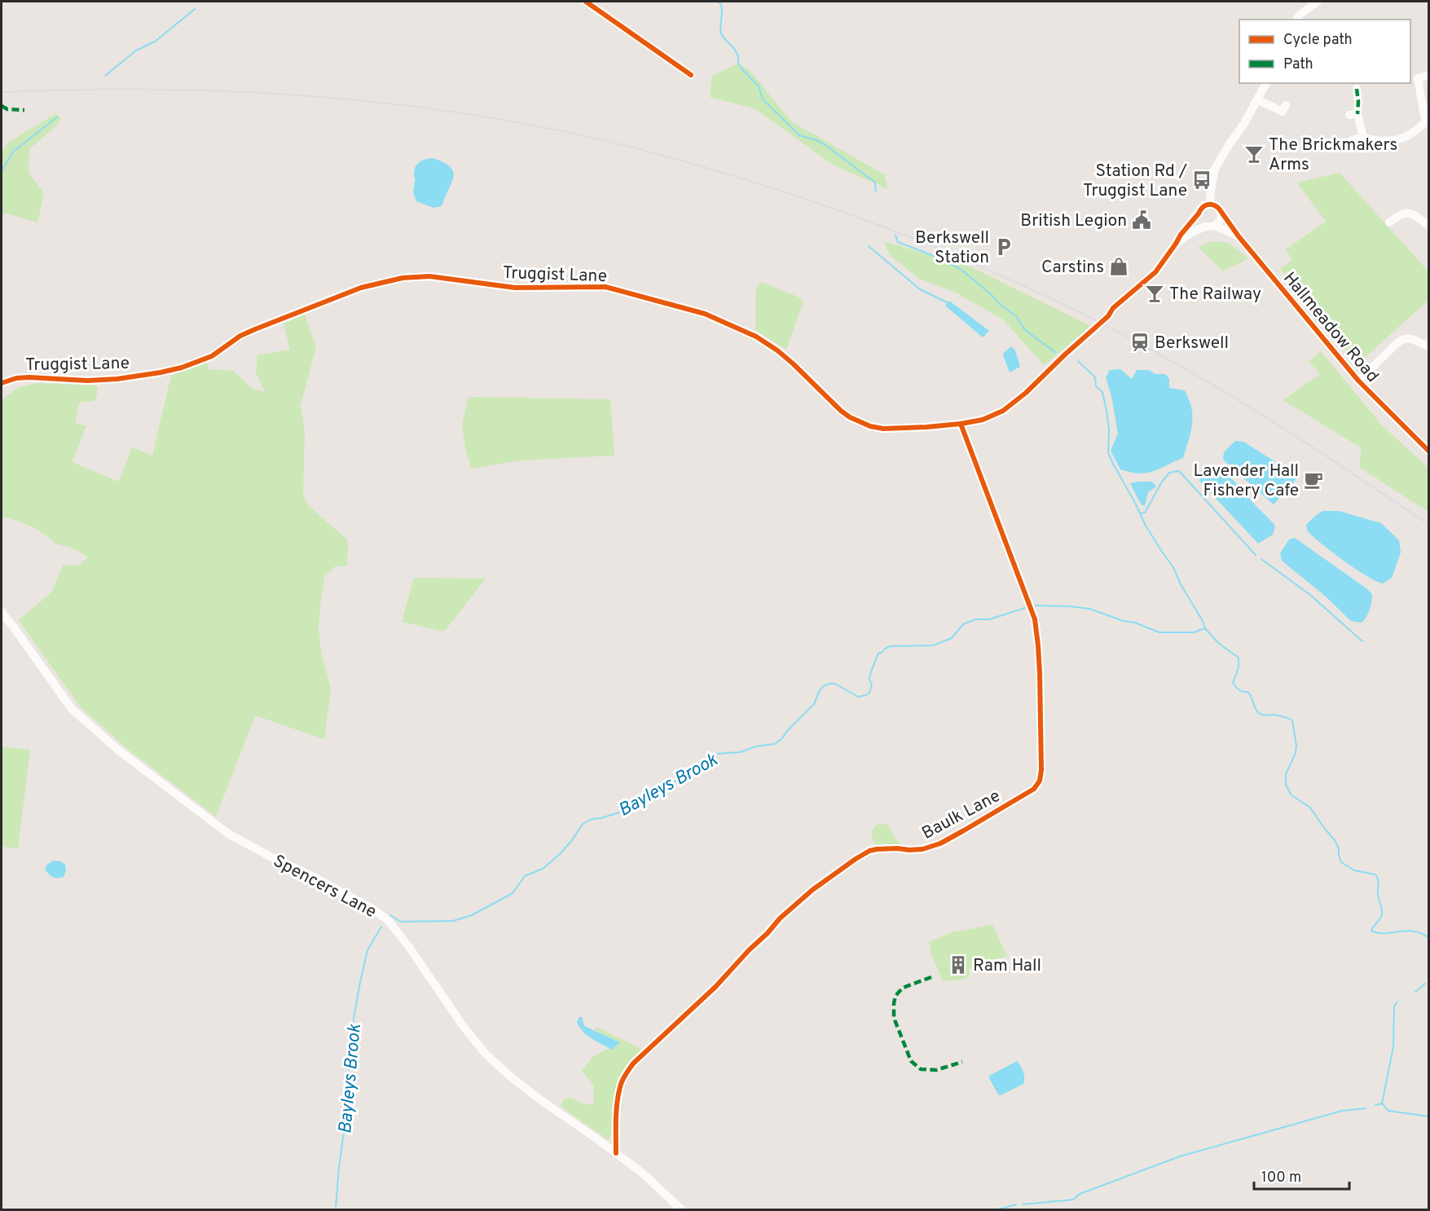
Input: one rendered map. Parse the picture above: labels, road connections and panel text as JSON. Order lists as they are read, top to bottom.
{
  "streets": {
    "street": [
      "Truggist Lane",
      "Hallmeadow Road",
      "Baulk Lane",
      "Spencers Lane"
    ]
  },
  "crossings": [
    ["Truggist Lane", "Baulk Lane"],
    ["Baulk Lane", "Spencers Lane"]
  ],
  "water": ["Bayleys Brook"],
  "places": {
    "bar": ["The Brickmakers Arms", "The Railway"],
    "bus stop": ["Station Rd / Truggist Lane"],
    "public building": ["British Legion"],
    "parking": ["Berkswell Station"],
    "shop": ["Carstins"],
    "station": ["Berkswell"],
    "cafe": ["Lavender Hall Fishery Cafe"],
    "building": ["Ram Hall"]
  },
  "legend": ["Cycle path", "Path"],
  "scale_bar": "100 m"
}
